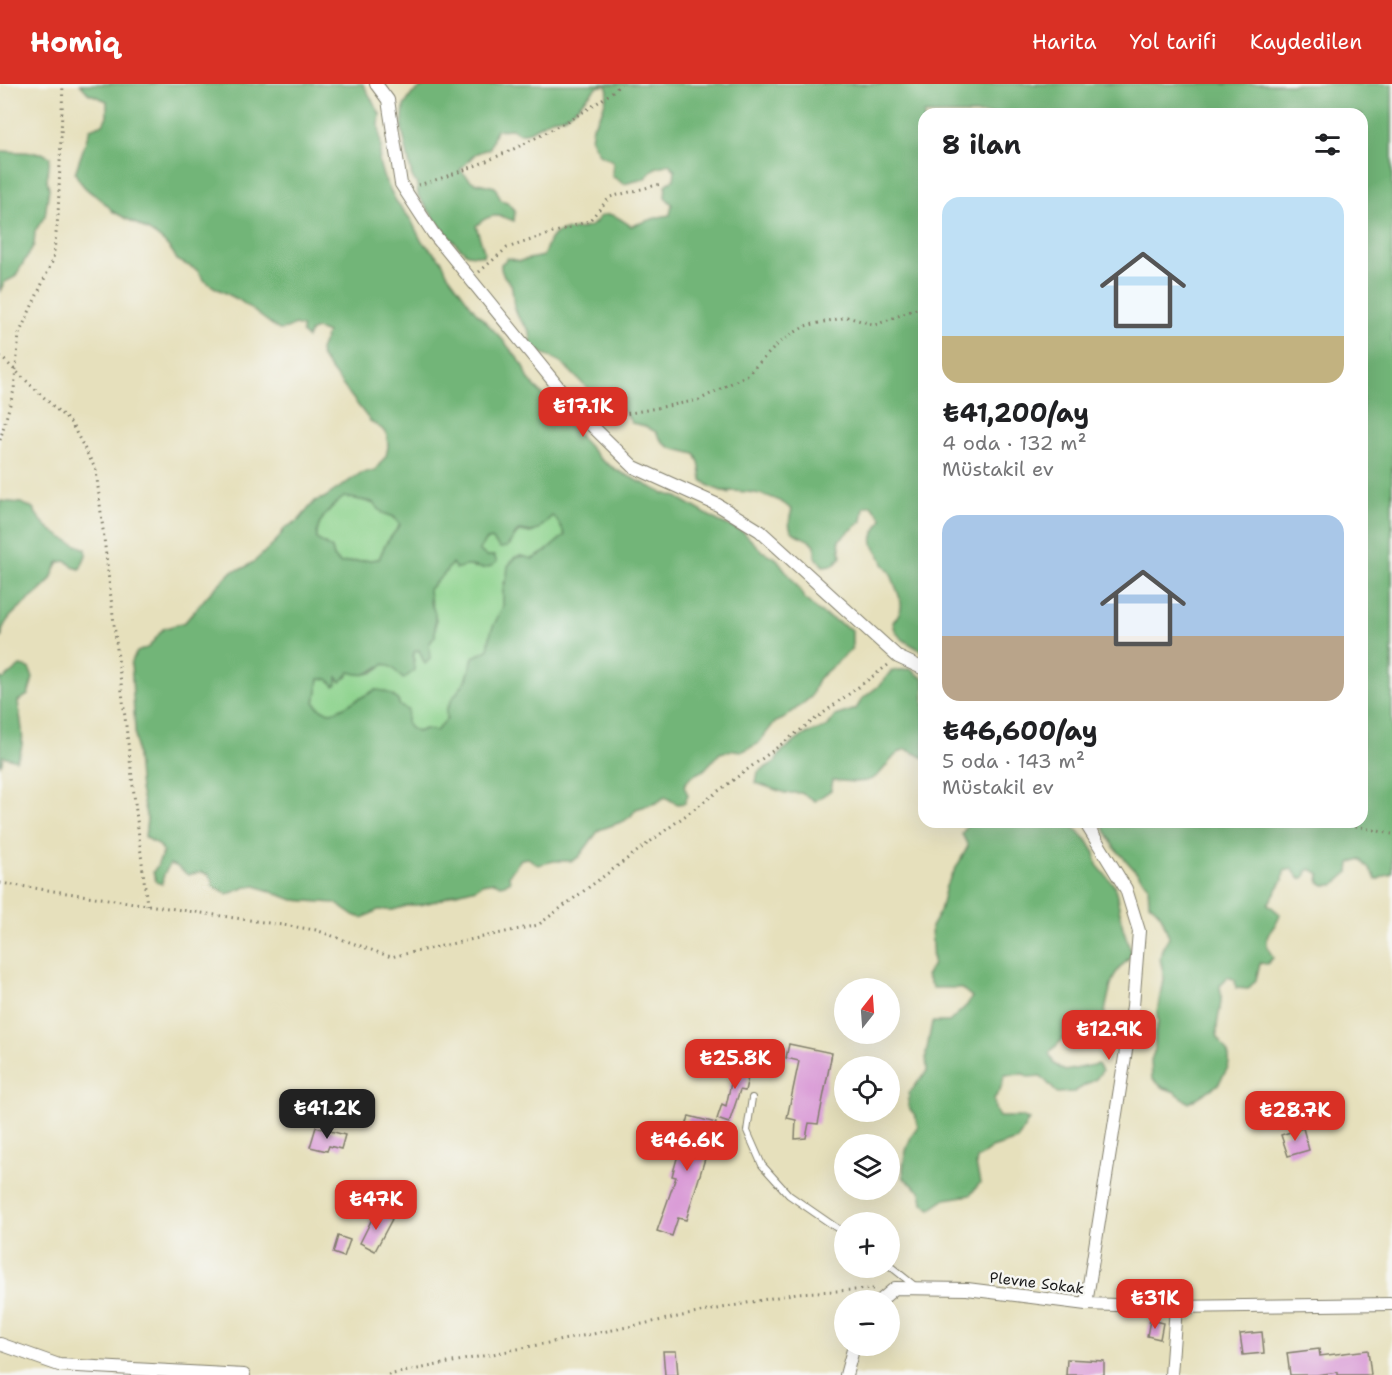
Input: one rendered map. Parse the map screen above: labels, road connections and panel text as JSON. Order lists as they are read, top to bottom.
{
  "streets": {
    "street": ["Plevne Sokak"]
  },
  "north": "top",
  "page": {
    "header": "Homiq",
    "nav": ["Harita", "Yol tarifi", "Kaydedilen"],
    "heading": "8 ilan",
    "list": [
      {
        "name": "₺41,200/ay",
        "note": "4 oda · 132 m² · Müstakil ev"
      },
      {
        "name": "₺46,600/ay",
        "note": "5 oda · 143 m² · Müstakil ev"
      }
    ],
    "price": [
      "₺17.1K",
      "₺12.9K",
      "₺25.8K",
      "₺41.2K",
      "₺28.7K",
      "₺46.6K",
      "₺47K",
      "₺31K"
    ],
    "map_buttons": ["+", "−"]
  }
}
